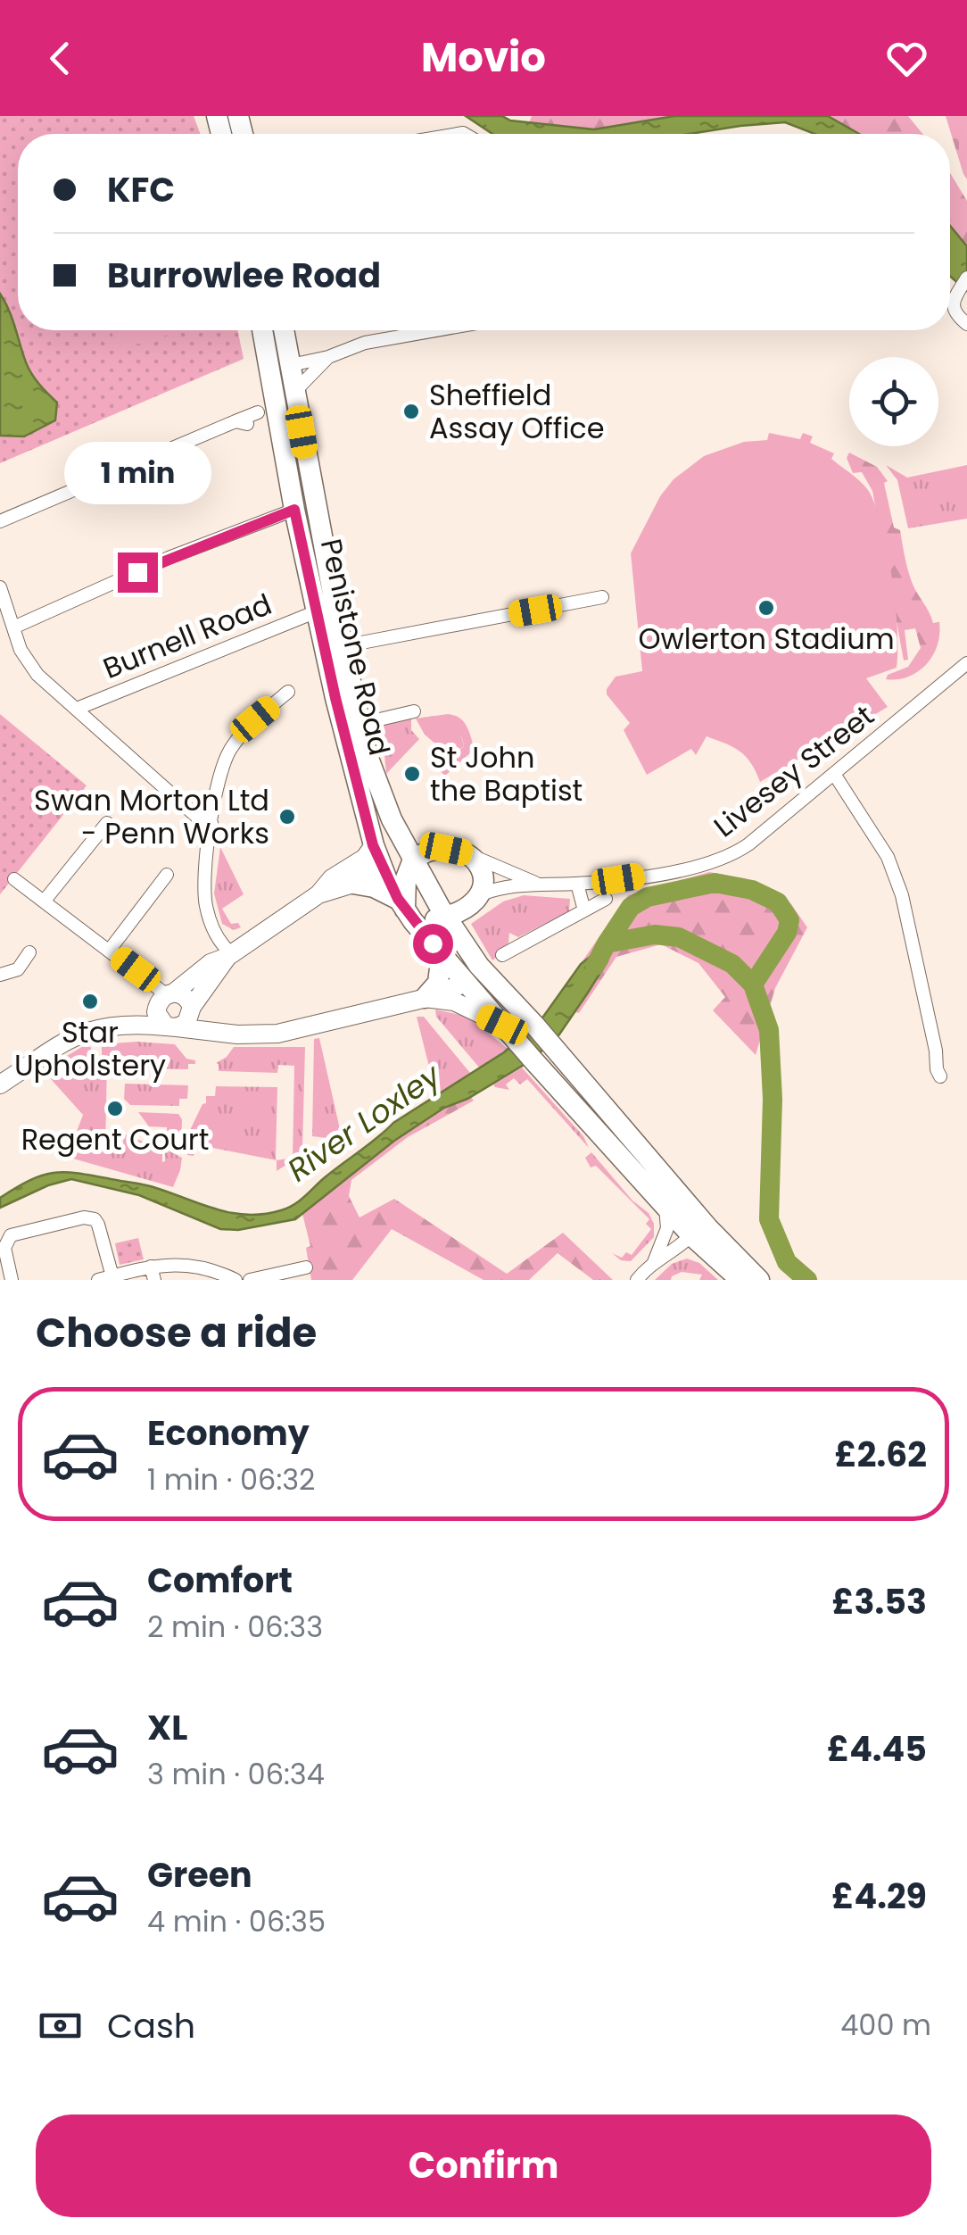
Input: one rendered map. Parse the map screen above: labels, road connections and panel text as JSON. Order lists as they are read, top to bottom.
{
  "streets": {
    "highway": ["Penistone Road"],
    "street": ["Burnell Road", "Livesey Street"]
  },
  "crossings": [
    ["Burnell Road", "Penistone Road"]
  ],
  "water": ["River Loxley"],
  "places": [
    "Sheffield Assay Office",
    "Owlerton Stadium",
    "St John the Baptist",
    "Swan Morton Ltd - Penn Works",
    "Star Upholstery",
    "Regent Court"
  ],
  "page": {
    "header": "Movio",
    "banner": ["KFC", "Burrowlee Road"],
    "bubble": "1 min",
    "heading": "Choose a ride",
    "list": [
      {
        "name": "Economy",
        "note": "1 min · 06:32",
        "value": "£2.62"
      },
      {
        "name": "Comfort",
        "note": "2 min · 06:33",
        "value": "£3.53"
      },
      {
        "name": "XL",
        "note": "3 min · 06:34",
        "value": "£4.45"
      },
      {
        "name": "Green",
        "note": "4 min · 06:35",
        "value": "£4.29"
      }
    ],
    "pay": ["Cash", "400 m"],
    "buttons": "Confirm"
  }
}
